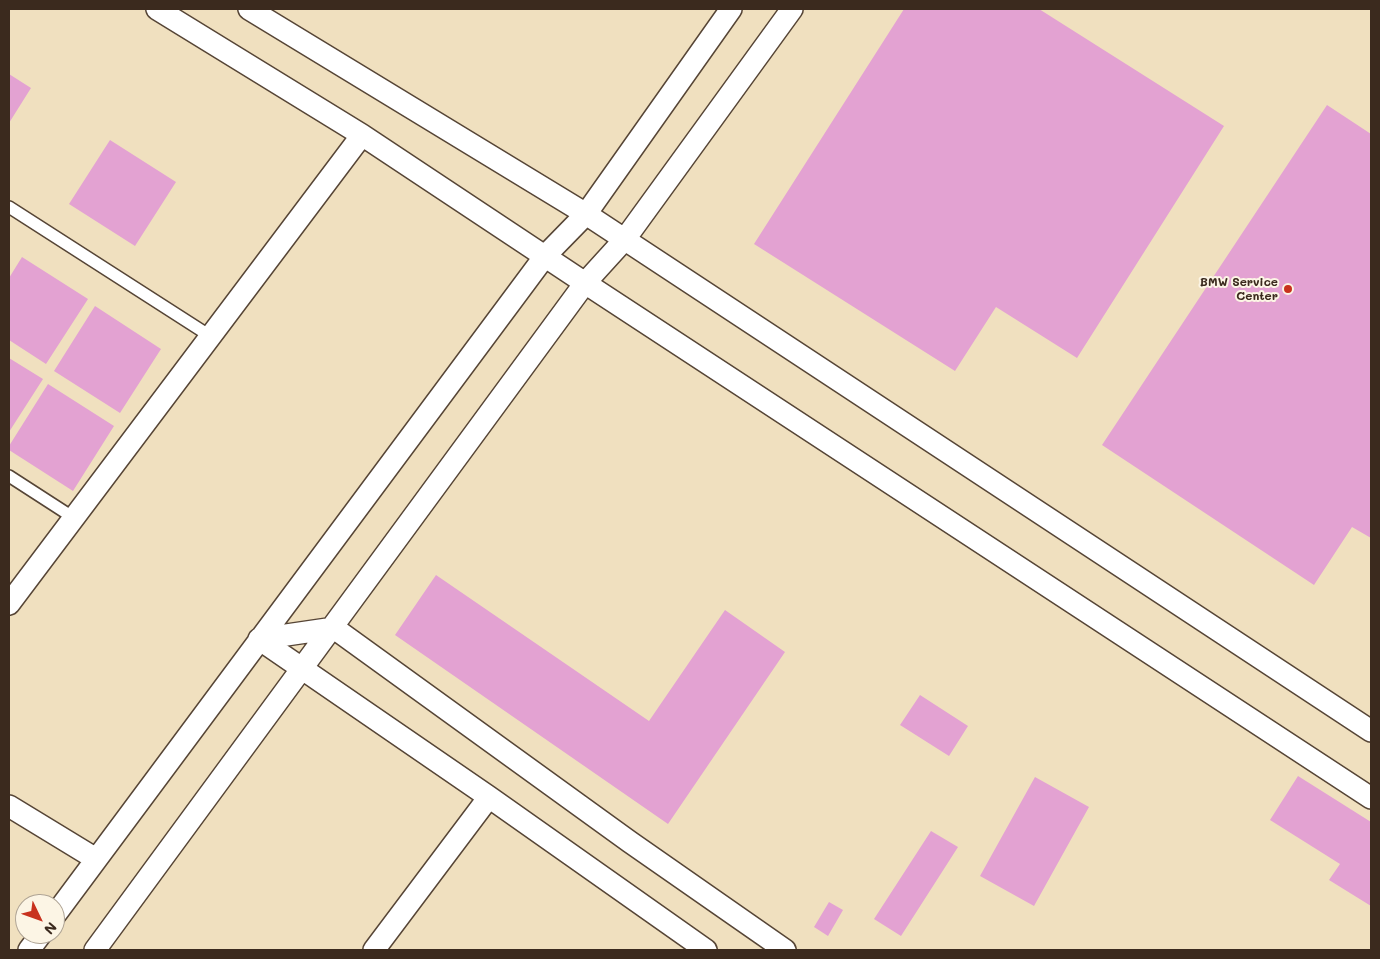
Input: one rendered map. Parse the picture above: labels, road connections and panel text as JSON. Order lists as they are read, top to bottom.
{
  "places": ["BMW Service Center"],
  "north": "bottom right"
}
